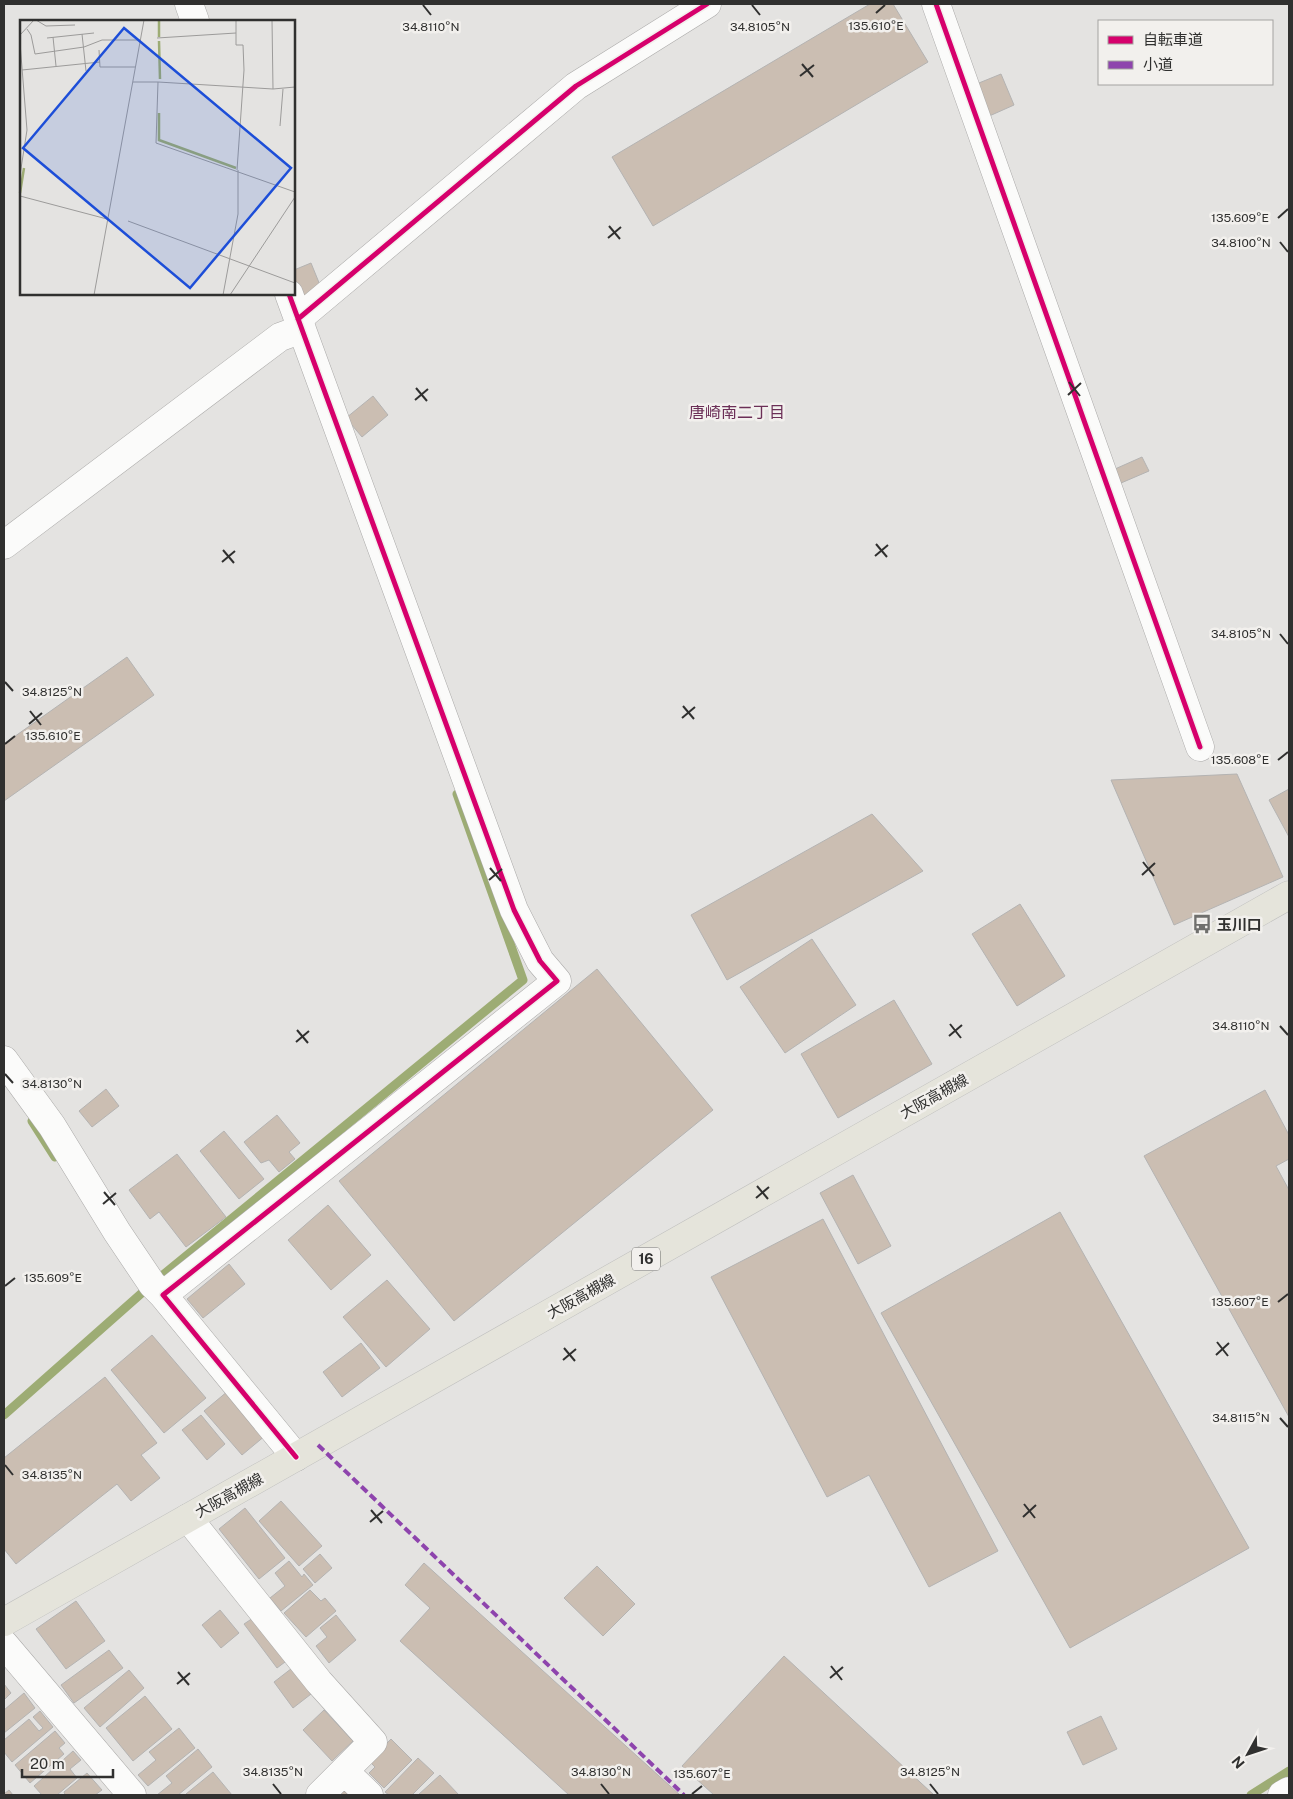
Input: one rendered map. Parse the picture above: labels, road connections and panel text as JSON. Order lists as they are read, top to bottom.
{
  "streets": {
    "main road": ["大阪高槻線", "16"]
  },
  "districts": ["唐崎南二丁目"],
  "places": {
    "bus stop": ["玉川口"]
  },
  "legend": ["自転車道", "小道"],
  "scale_bar": "20 m",
  "north": "bottom left",
  "coordinates": [
    "135.610°E",
    "34.8110°N",
    "34.8105°N",
    "135.609°E",
    "34.8100°N",
    "34.8125°N",
    "135.608°E",
    "34.8130°N",
    "135.607°E",
    "34.8115°N",
    "34.8135°N"
  ]
}
